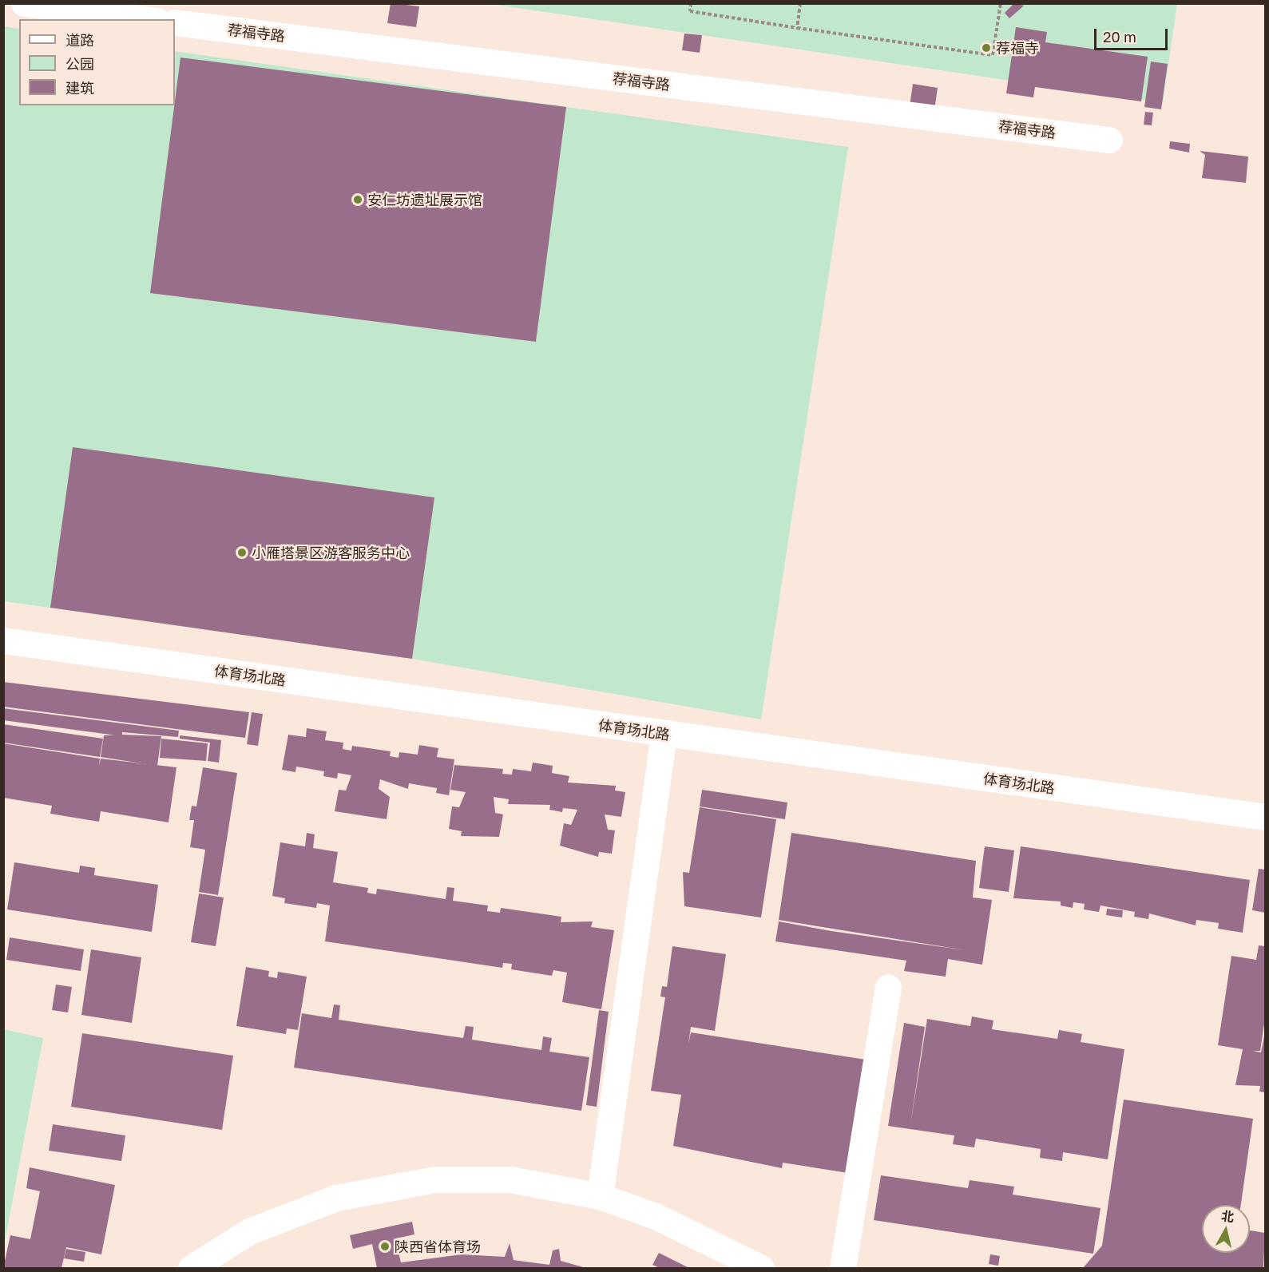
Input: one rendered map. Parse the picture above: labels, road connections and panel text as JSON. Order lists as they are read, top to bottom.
{
  "streets": {
    "street": ["荐福寺路", "体育场北路"]
  },
  "places": [
    "荐福寺",
    "安仁坊遗址展示馆",
    "小雁塔景区游客服务中心",
    "陕西省体育场"
  ],
  "legend": ["道路", "公园", "建筑"],
  "scale_bar": "20 m",
  "north": "top"
}
